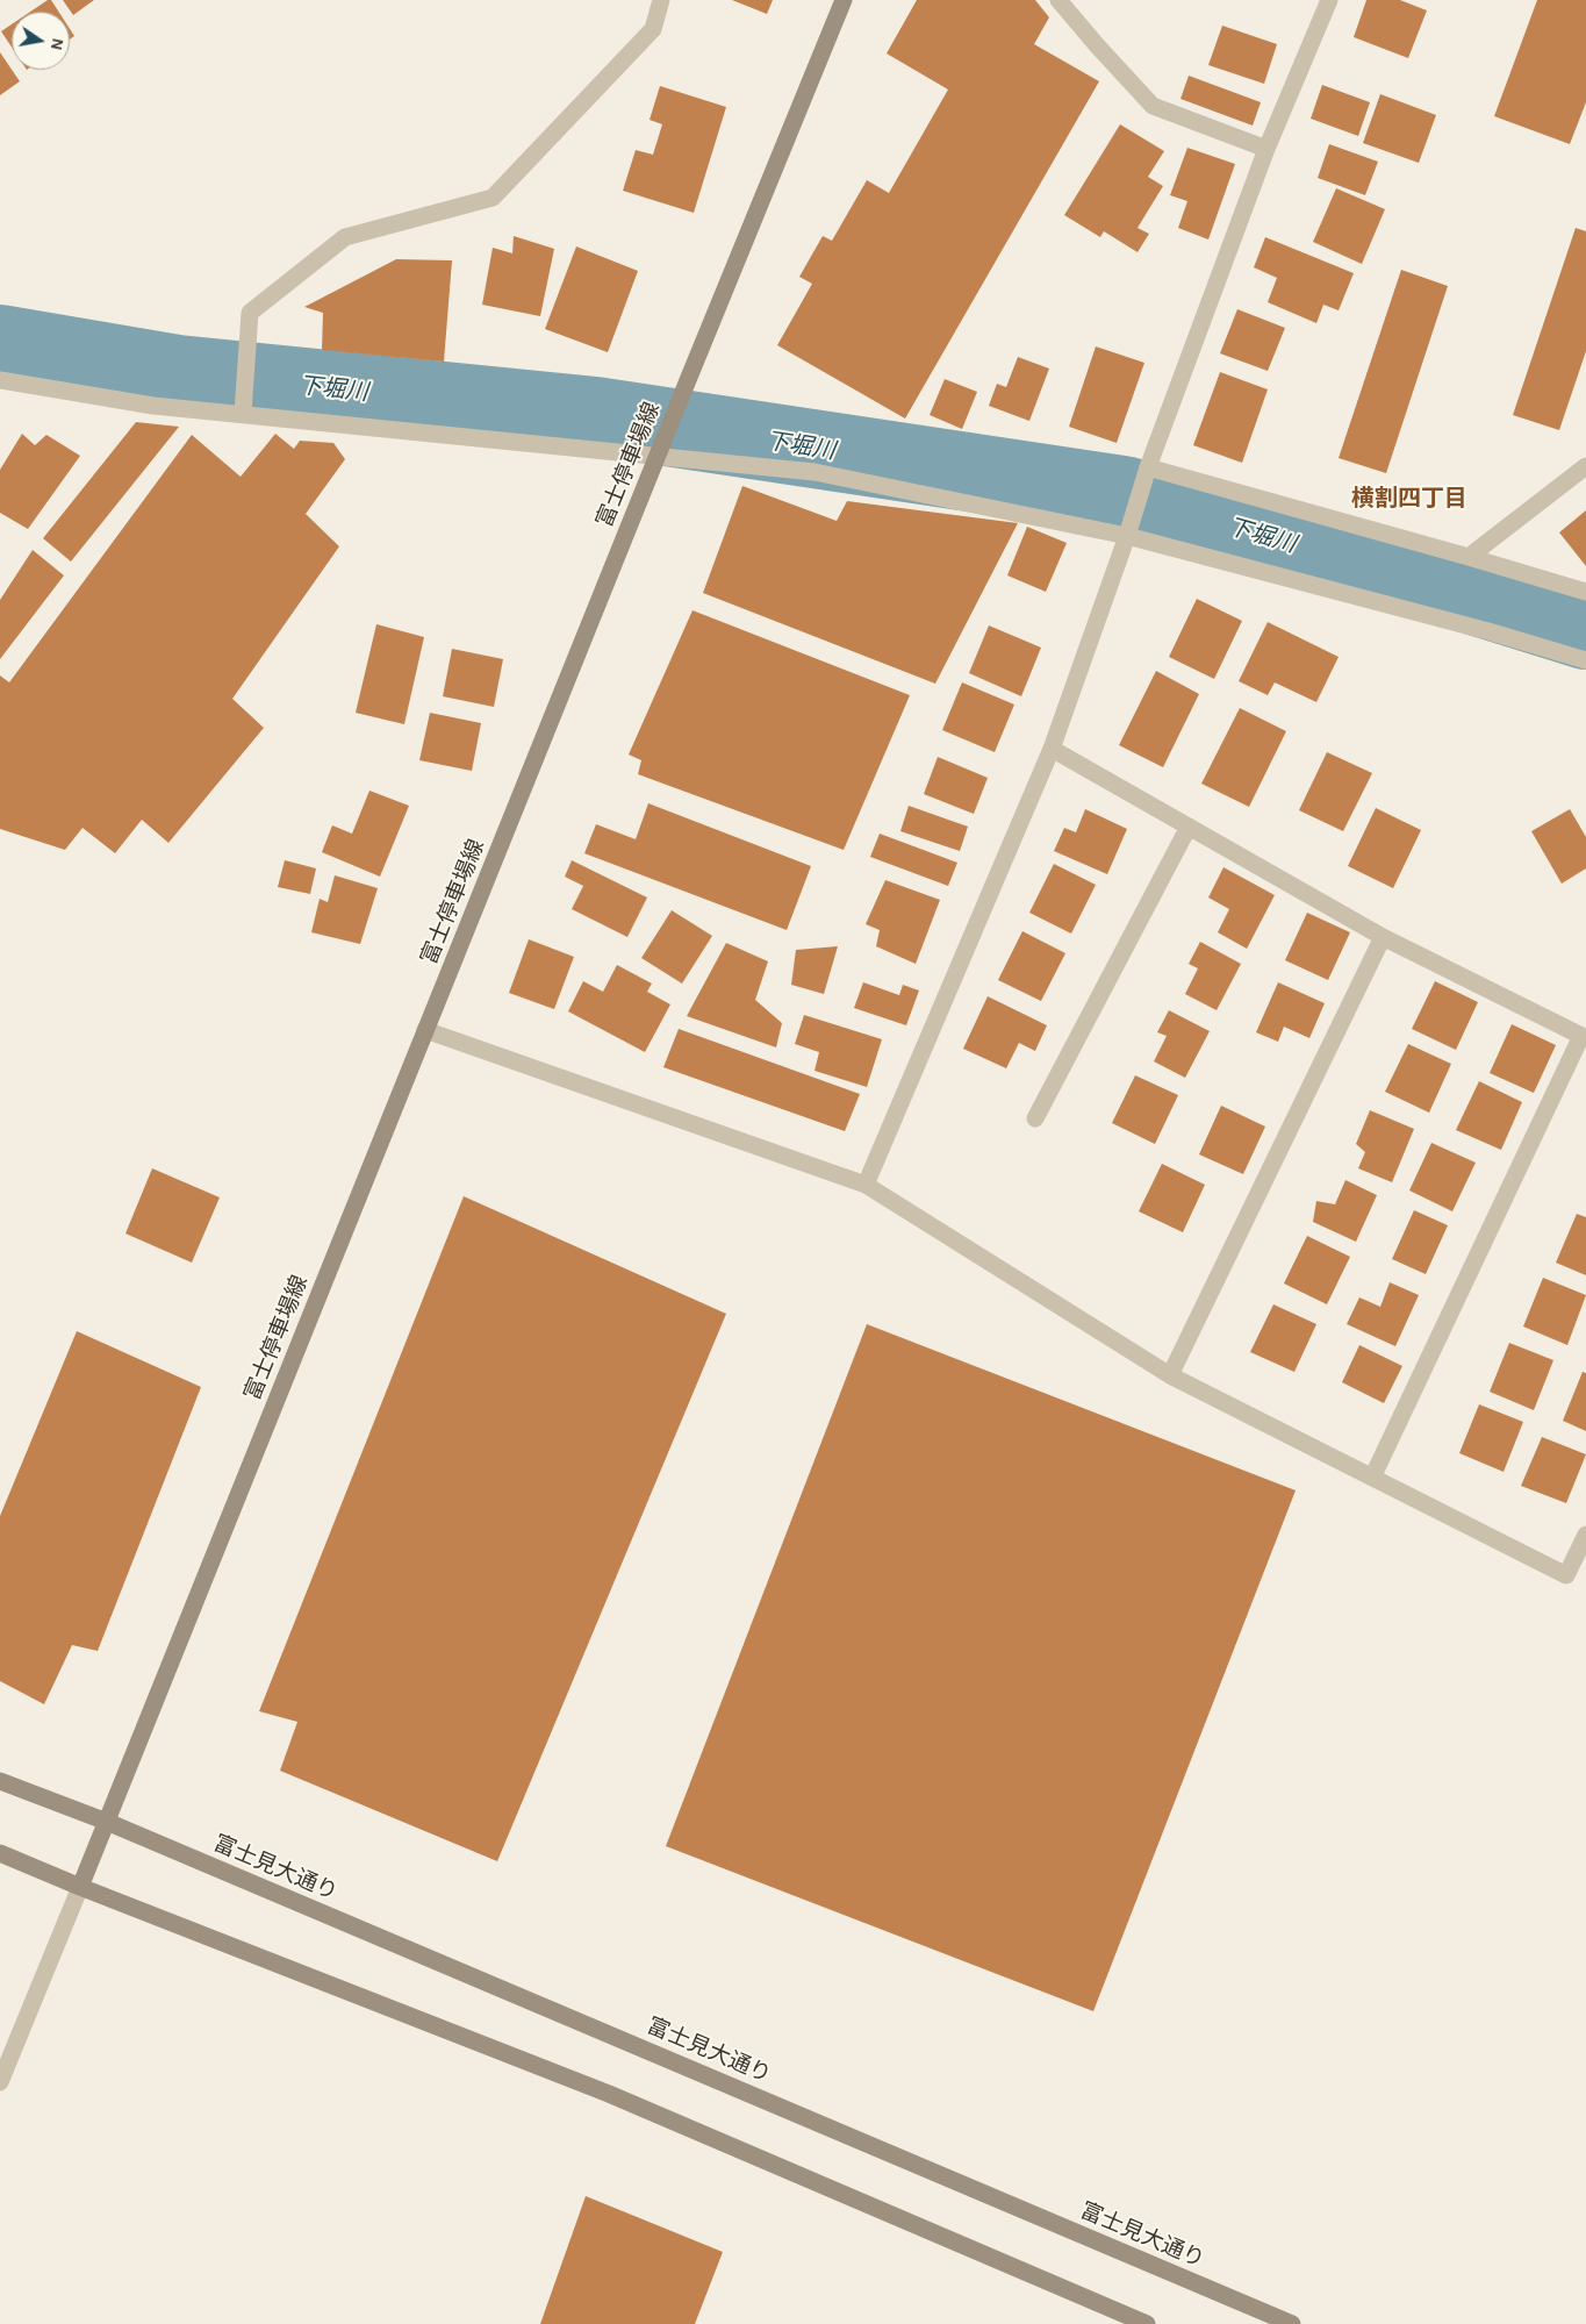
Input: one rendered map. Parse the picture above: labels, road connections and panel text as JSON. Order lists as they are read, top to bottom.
{
  "streets": {
    "street": ["富士停車場線", "富士見大通り"]
  },
  "crossings": [
    ["富士停車場線", "富士見大通り"]
  ],
  "districts": ["横割四丁目"],
  "water": ["下堀川"],
  "north": "right"
}
